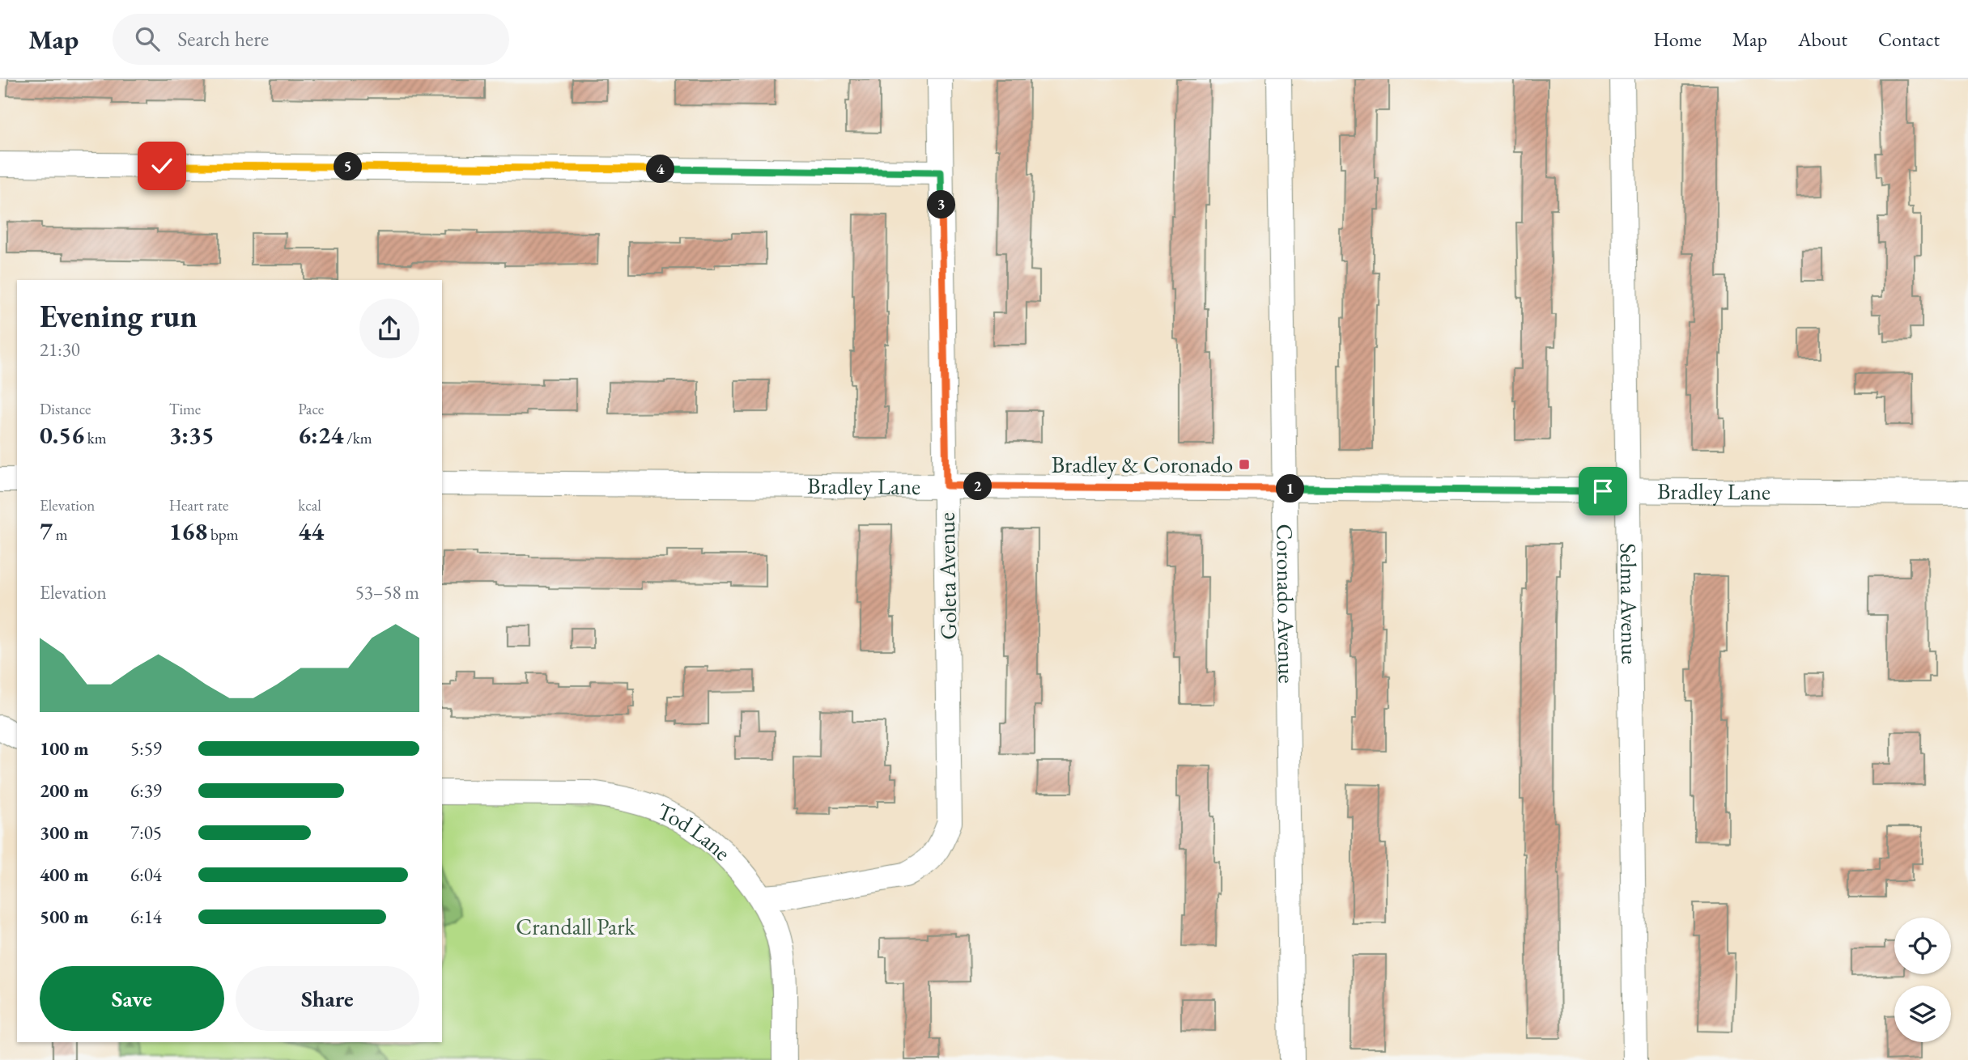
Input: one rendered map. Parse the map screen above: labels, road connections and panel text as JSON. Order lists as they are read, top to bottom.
{
  "streets": {
    "street": [
      "Bradley Lane",
      "Goleta Avenue",
      "Coronado Avenue",
      "Selma Avenue",
      "Tod Lane"
    ]
  },
  "crossings": [
    ["Bradley Lane", "Goleta Avenue"],
    ["Bradley Lane", "Coronado Avenue"],
    ["Bradley Lane", "Selma Avenue"],
    ["Goleta Avenue", "Tod Lane"]
  ],
  "parks": ["Crandall Park"],
  "places": {
    "transit": ["Bradley & Coronado"]
  },
  "page": {
    "header": "Map",
    "search": "Search here",
    "nav": [
      "Home",
      "Map",
      "About",
      "Contact"
    ],
    "pins": [
      "5",
      "4",
      "3",
      "2",
      "1"
    ],
    "heading": ["Evening run", "21:30"],
    "stats": [
      ["Distance", "0.56 km"],
      ["Time", "3:35"],
      ["Pace", "6:24 /km"],
      ["Elevation", "7 m"],
      ["Heart rate", "168 bpm"],
      ["kcal", "44"]
    ],
    "chart": ["Elevation", "53–58 m"],
    "list": [
      {
        "name": "100 m",
        "note": "5:59"
      },
      {
        "name": "200 m",
        "note": "6:39"
      },
      {
        "name": "300 m",
        "note": "7:05"
      },
      {
        "name": "400 m",
        "note": "6:04"
      },
      {
        "name": "500 m",
        "note": "6:14"
      }
    ],
    "buttons": ["Save", "Share"]
  }
}
